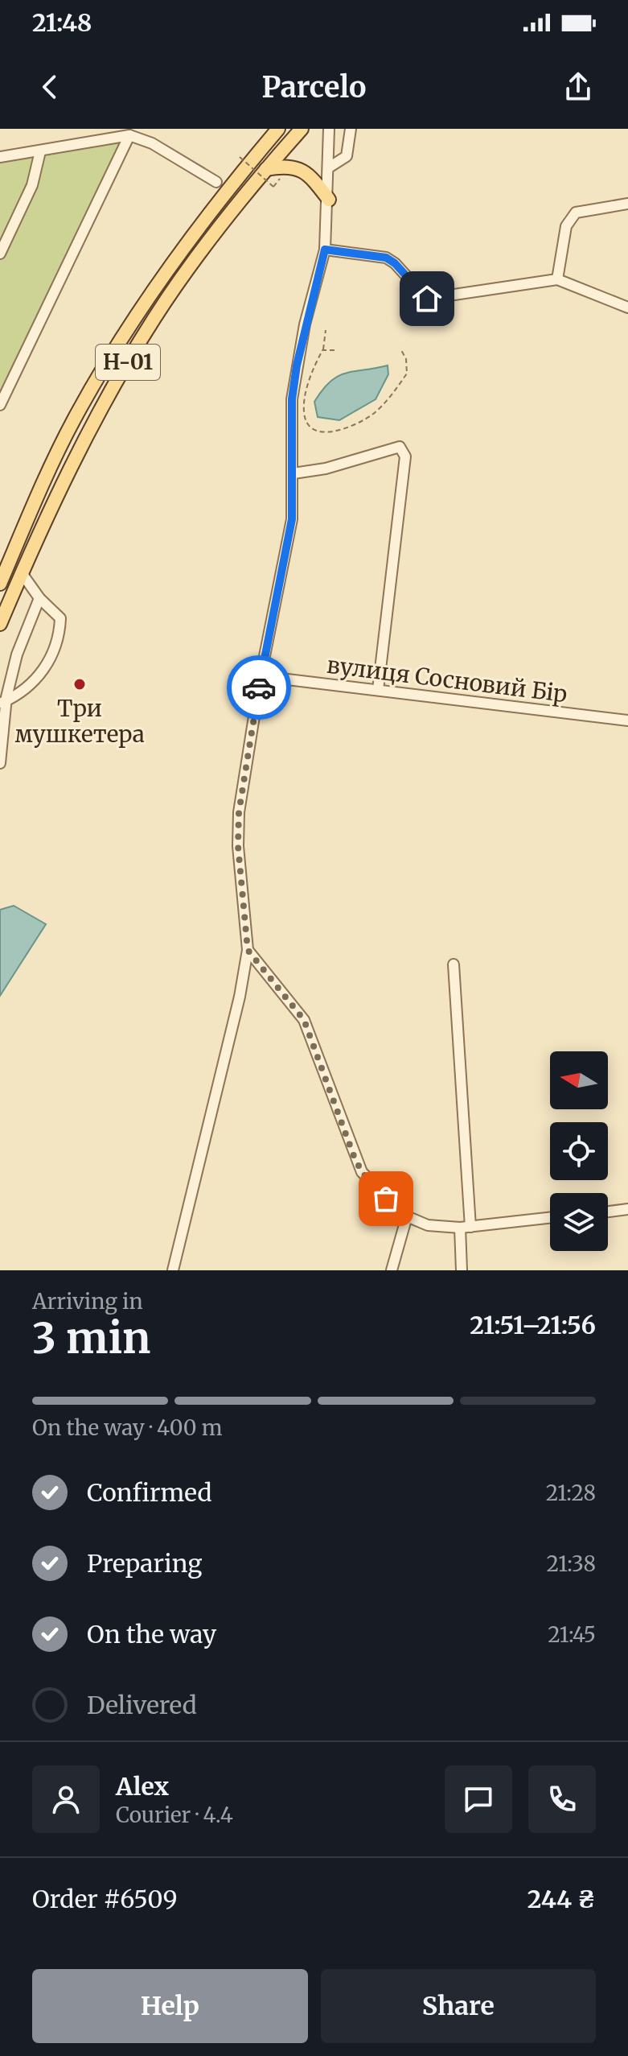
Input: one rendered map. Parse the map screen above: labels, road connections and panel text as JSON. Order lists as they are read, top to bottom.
{
  "streets": {
    "main road": ["Н-01"],
    "street": ["вулиця Сосновий Бір"]
  },
  "places": ["Три мушкетера"],
  "north": "left",
  "page": {
    "status": "21:48",
    "header": "Parcelo",
    "heading": ["3 min", "Arriving in", "21:51–21:56"],
    "panel": [
      "Alex",
      "Courier · 4.4",
      "Order #6509",
      "244 ₴"
    ],
    "bar": "On the way · 400 m",
    "list": [
      ["Confirmed", "21:28"],
      ["Preparing", "21:38"],
      ["On the way", "21:45"],
      "Delivered"
    ],
    "buttons": ["Help", "Share"]
  }
}
